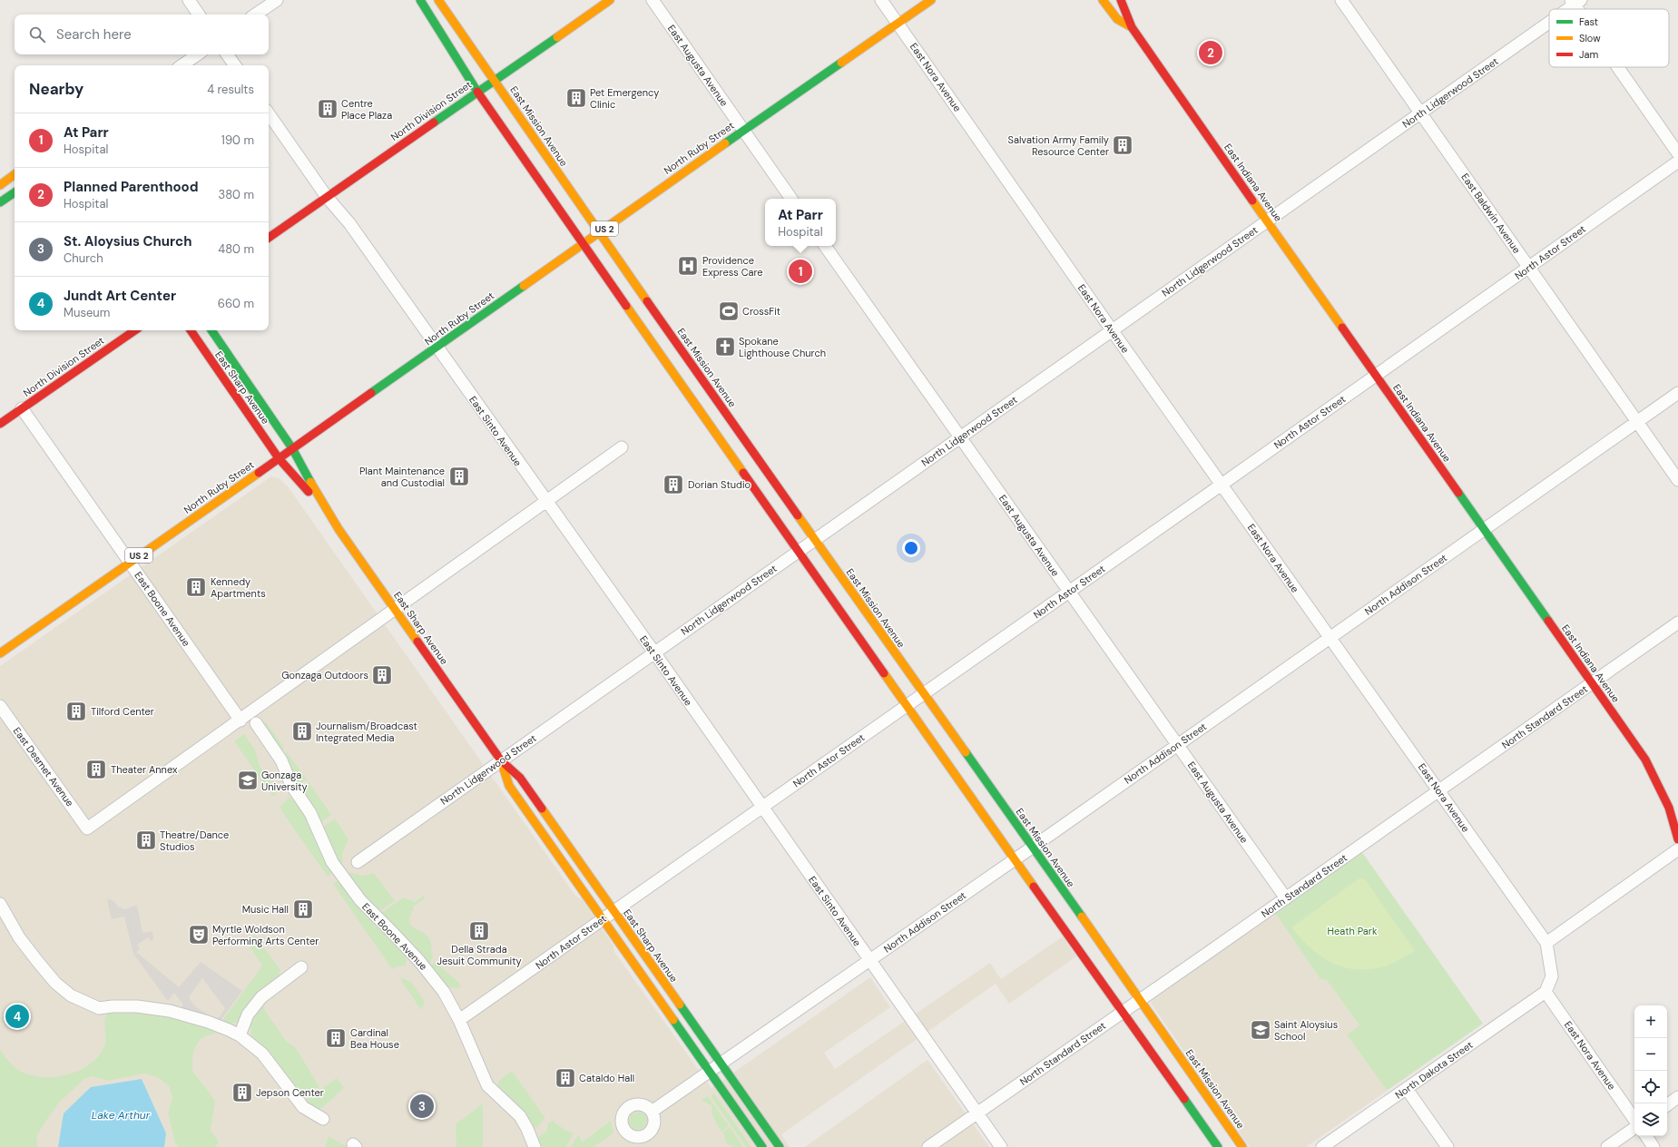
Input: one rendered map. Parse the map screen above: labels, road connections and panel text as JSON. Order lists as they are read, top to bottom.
{
  "streets": {
    "main road": [
      "North Division Street",
      "East Mission Avenue",
      "North Ruby Street",
      "East Indiana Avenue",
      "US 2",
      "East Sharp Avenue"
    ],
    "street": [
      "East Augusta Avenue",
      "East Nora Avenue",
      "North Lidgerwood Street",
      "East Baldwin Avenue",
      "North Astor Street",
      "East Sinto Avenue",
      "North Addison Street",
      "East Boone Avenue",
      "North Standard Street",
      "East Desmet Avenue",
      "North Dakota Street"
    ]
  },
  "crossings": [
    ["East Augusta Avenue", "North Lidgerwood Street"],
    ["East Augusta Avenue", "North Ruby Street"],
    ["East Augusta Avenue", "North Astor Street"],
    ["East Augusta Avenue", "North Addison Street"],
    ["East Augusta Avenue", "North Standard Street"],
    ["East Nora Avenue", "North Lidgerwood Street"],
    ["East Nora Avenue", "North Ruby Street"],
    ["East Nora Avenue", "North Astor Street"],
    ["East Nora Avenue", "North Addison Street"],
    ["East Nora Avenue", "North Standard Street"],
    ["East Nora Avenue", "North Dakota Street"],
    ["North Lidgerwood Street", "East Mission Avenue"],
    ["North Lidgerwood Street", "East Indiana Avenue"],
    ["North Lidgerwood Street", "East Baldwin Avenue"],
    ["North Lidgerwood Street", "East Sharp Avenue"],
    ["North Lidgerwood Street", "East Sinto Avenue"],
    ["North Division Street", "East Mission Avenue"],
    ["North Division Street", "East Sinto Avenue"],
    ["North Division Street", "East Boone Avenue"],
    ["East Mission Avenue", "North Ruby Street"],
    ["East Mission Avenue", "North Astor Street"],
    ["East Mission Avenue", "North Addison Street"],
    ["East Mission Avenue", "North Standard Street"],
    ["North Ruby Street", "East Sharp Avenue"],
    ["North Ruby Street", "East Sinto Avenue"],
    ["North Ruby Street", "East Boone Avenue"],
    ["East Indiana Avenue", "North Astor Street"],
    ["East Indiana Avenue", "North Addison Street"],
    ["East Indiana Avenue", "North Standard Street"],
    ["East Baldwin Avenue", "North Astor Street"],
    ["East Baldwin Avenue", "North Addison Street"],
    ["North Astor Street", "East Sharp Avenue"],
    ["North Astor Street", "East Sinto Avenue"],
    ["North Astor Street", "East Boone Avenue"],
    ["East Sharp Avenue", "North Addison Street"],
    ["East Sinto Avenue", "North Addison Street"],
    ["East Sinto Avenue", "North Standard Street"],
    ["East Boone Avenue", "East Desmet Avenue"]
  ],
  "water": ["Lake Arthur"],
  "parks": ["Heath Park"],
  "places": {
    "building": [
      "Pet Emergency Clinic",
      "Centre Place Plaza",
      "Salvation Army Family Resource Center",
      "Plant Maintenance and Custodial",
      "Dorian Studio",
      "Kennedy Apartments",
      "Gonzaga Outdoors",
      "Tilford Center",
      "Journalism/Broadcast Integrated Media",
      "Theater Annex",
      "Theatre/Dance Studios",
      "Music Hall",
      "Della Strada Jesuit Community",
      "Cardinal Bea House",
      "Cataldo Hall",
      "Jepson Center"
    ],
    "hospital": ["Providence Express Care"],
    "sports": ["CrossFit"],
    "church": ["Spokane Lighthouse Church"],
    "school or university": ["Gonzaga University", "Saint Aloysius School"],
    "theatre": ["Myrtle Woldson Performing Arts Center"]
  },
  "legend": ["Fast", "Slow", "Jam"],
  "page": {
    "search": "Search here",
    "pins": [
      "2",
      "1",
      "4",
      "3"
    ],
    "heading": ["Nearby", "4 results"],
    "list": [
      {
        "mark": "1",
        "name": "At Parr",
        "note": "Hospital",
        "value": "190 m"
      },
      {
        "mark": "2",
        "name": "Planned Parenthood",
        "note": "Hospital",
        "value": "380 m"
      },
      {
        "mark": "3",
        "name": "St. Aloysius Church",
        "note": "Church",
        "value": "480 m"
      },
      {
        "mark": "4",
        "name": "Jundt Art Center",
        "note": "Museum",
        "value": "660 m"
      }
    ],
    "popup": ["At Parr", "Hospital"],
    "map_buttons": ["+", "−"]
  }
}
